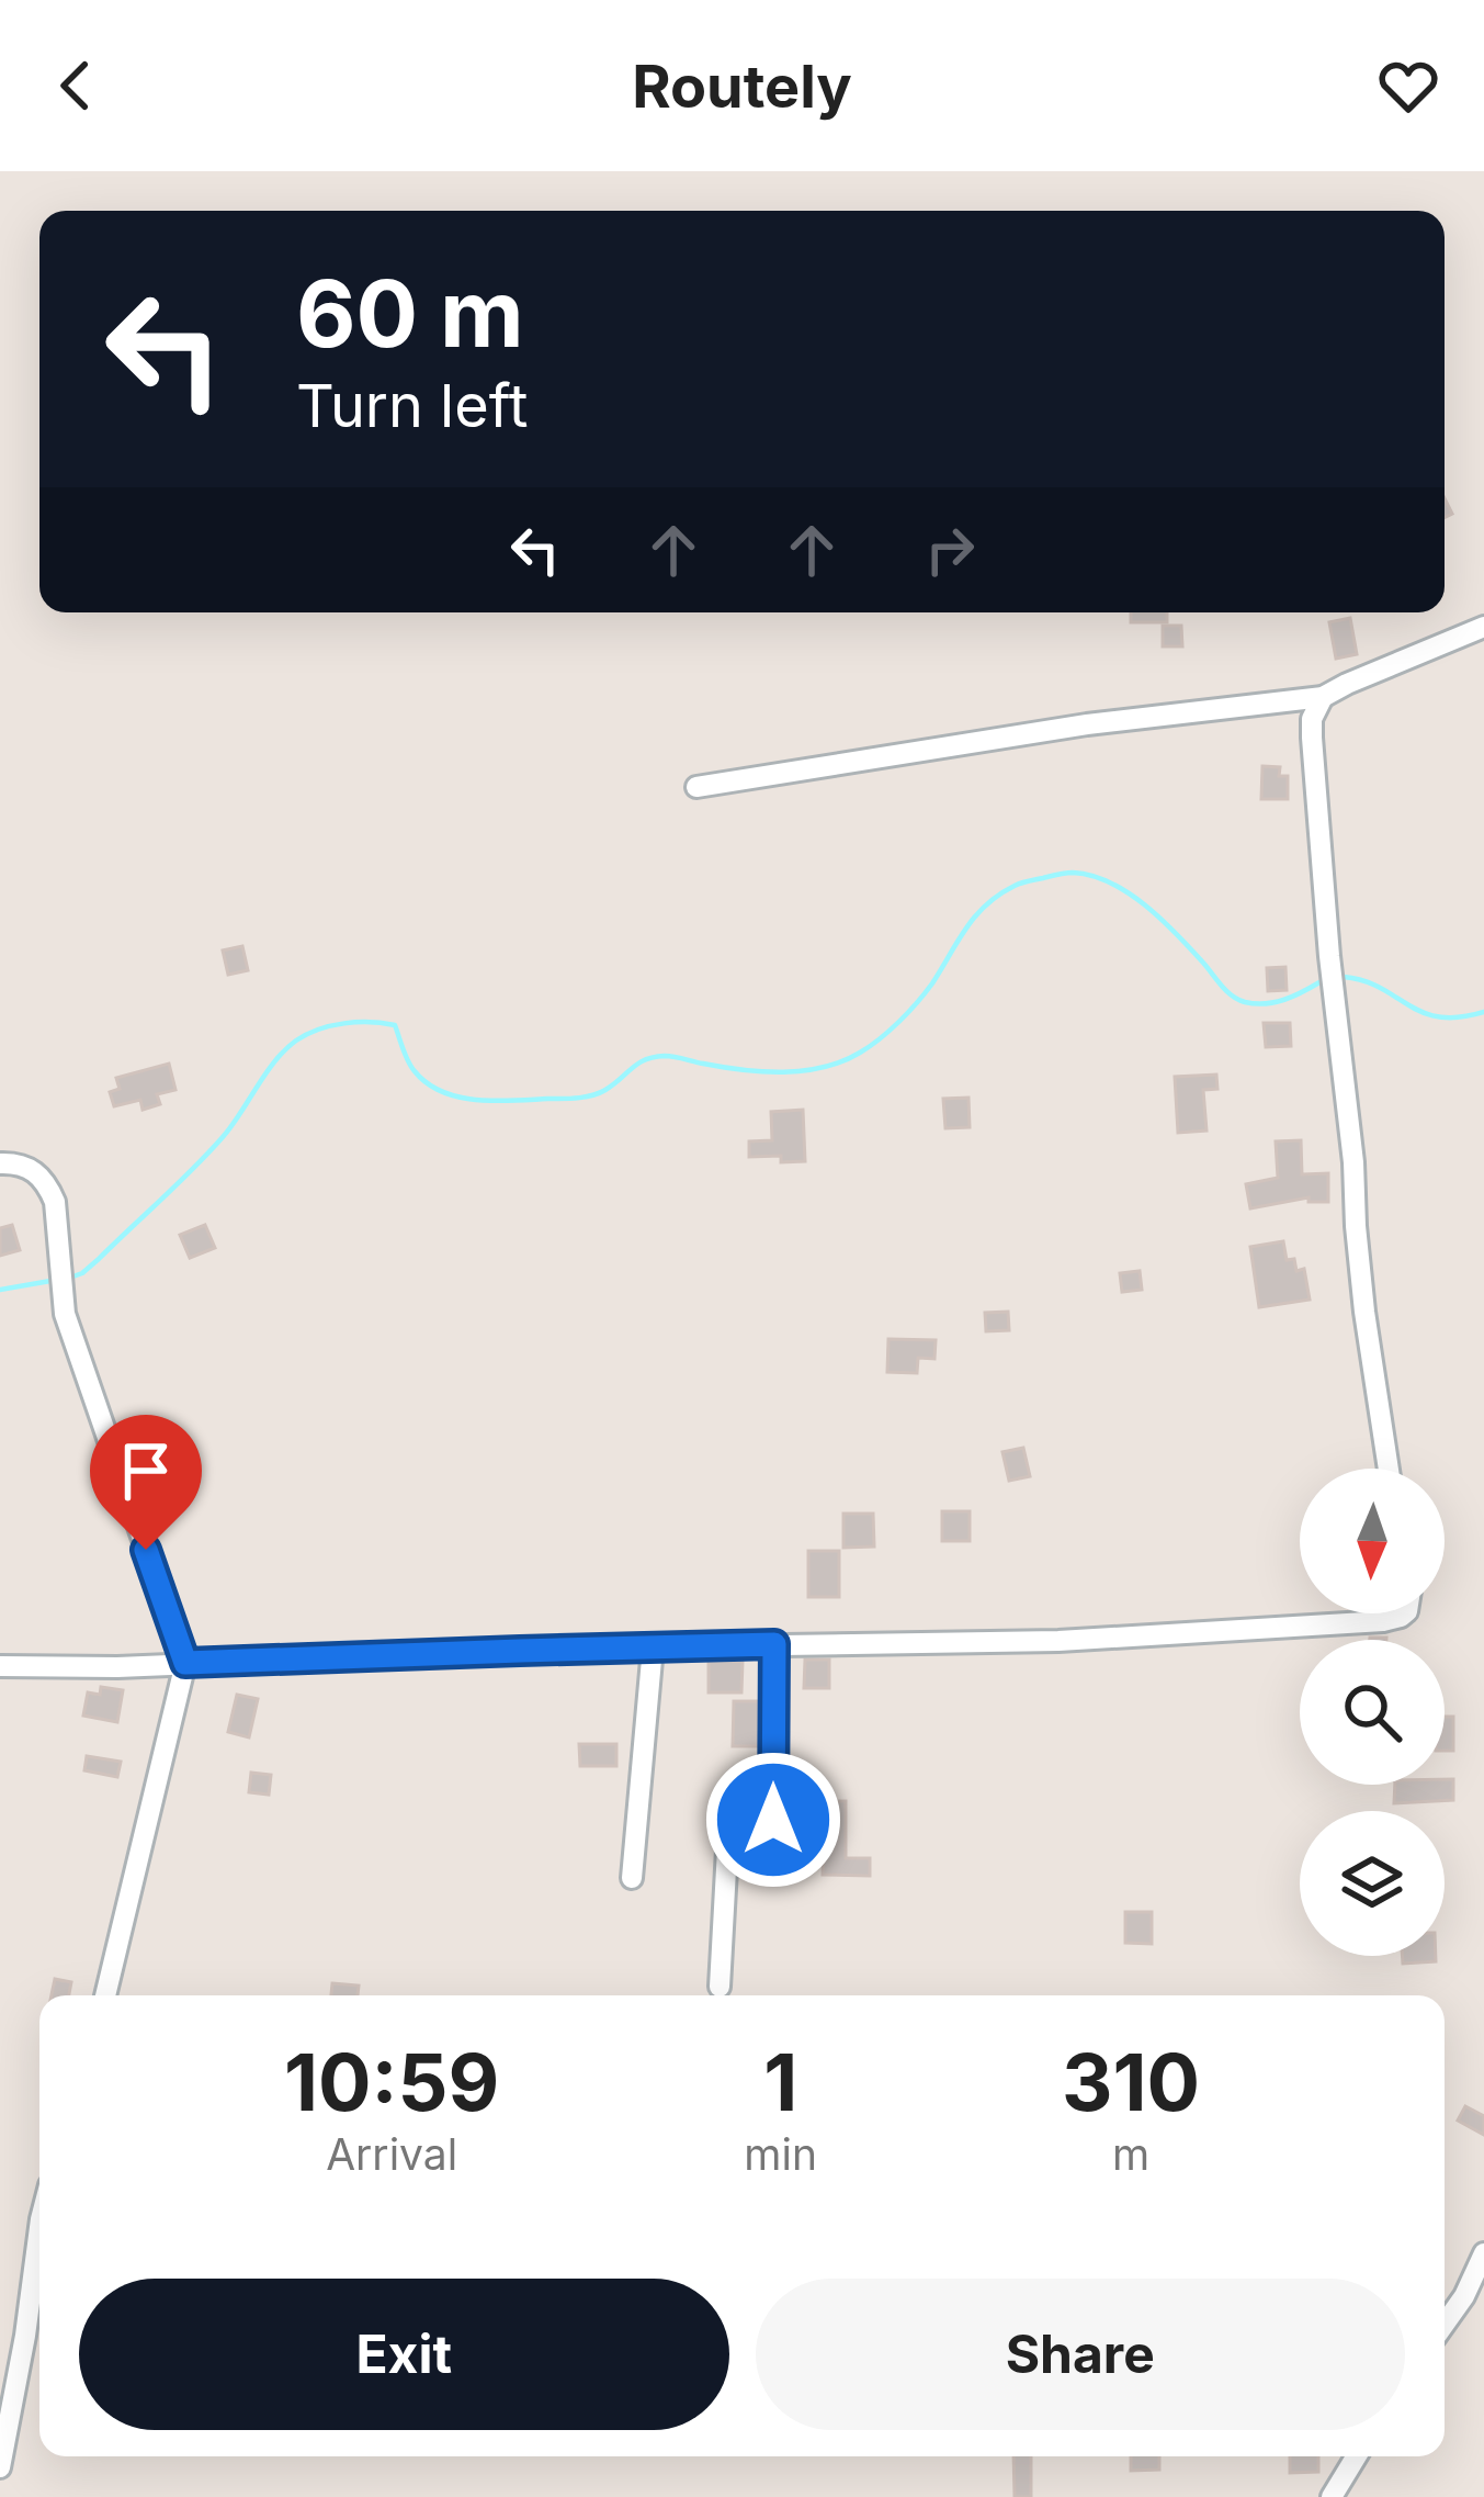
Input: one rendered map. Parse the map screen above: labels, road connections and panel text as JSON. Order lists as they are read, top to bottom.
{
  "north": "bottom",
  "page": {
    "header": "Routely",
    "turn": ["60 m", "Turn left"],
    "eta": [
      "10:59",
      "Arrival",
      "1",
      "min",
      "310",
      "m"
    ],
    "buttons": ["Exit", "Share"]
  }
}
